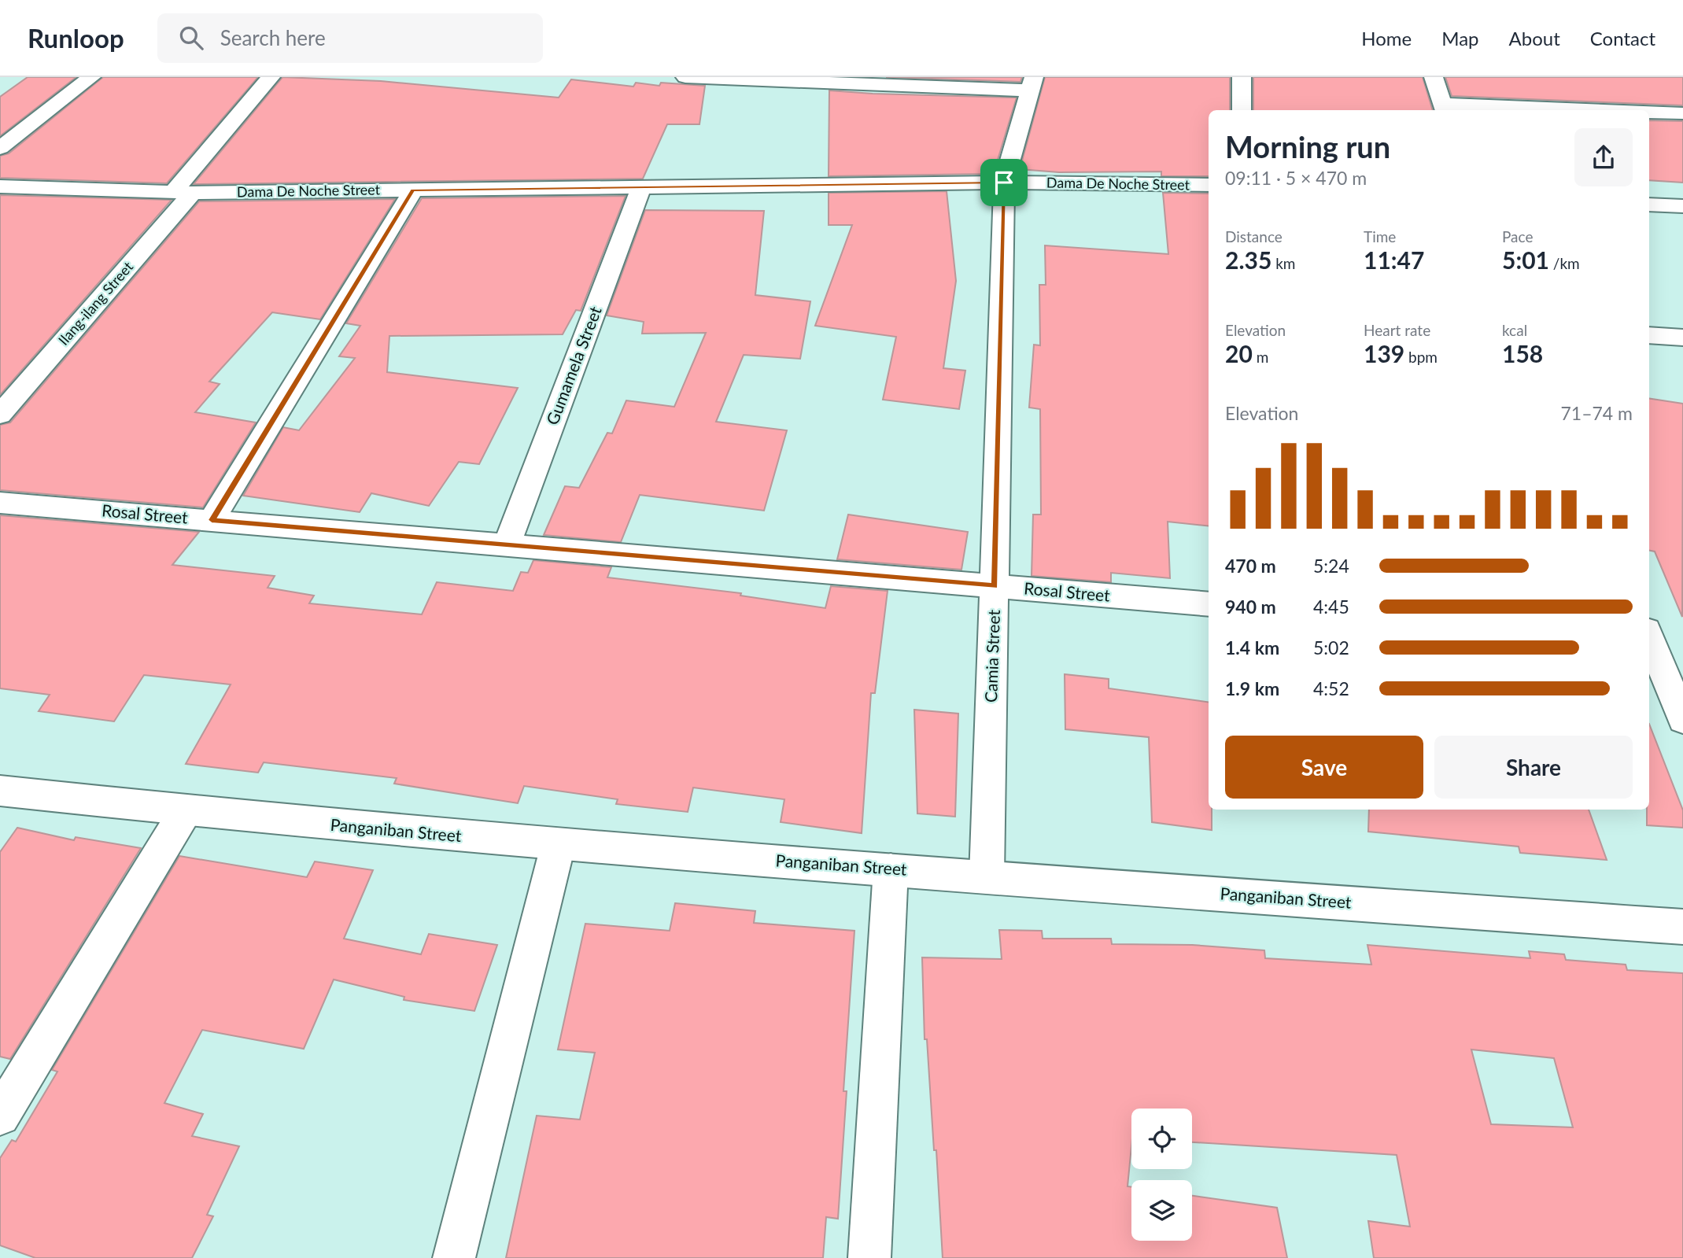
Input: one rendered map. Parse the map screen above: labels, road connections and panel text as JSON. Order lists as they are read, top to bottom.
{
  "streets": {
    "street": [
      "Dama De Noche Street",
      "Ilang-ilang Street",
      "Gumamela Street",
      "Rosal Street",
      "Camia Street",
      "Panganiban Street"
    ]
  },
  "crossings": [
    ["Dama De Noche Street", "Ilang-ilang Street"],
    ["Dama De Noche Street", "Gumamela Street"],
    ["Dama De Noche Street", "Camia Street"],
    ["Gumamela Street", "Rosal Street"],
    ["Rosal Street", "Camia Street"],
    ["Camia Street", "Panganiban Street"]
  ],
  "page": {
    "header": "Runloop",
    "search": "Search here",
    "nav": [
      "Home",
      "Map",
      "About",
      "Contact"
    ],
    "heading": ["Morning run", "09:11 · 5 × 470 m"],
    "stats": [
      ["Distance", "2.35 km"],
      ["Time", "11:47"],
      ["Pace", "5:01 /km"],
      ["Elevation", "20 m"],
      ["Heart rate", "139 bpm"],
      ["kcal", "158"]
    ],
    "chart": ["Elevation", "71–74 m"],
    "list": [
      {
        "name": "470 m",
        "note": "5:24"
      },
      {
        "name": "940 m",
        "note": "4:45"
      },
      {
        "name": "1.4 km",
        "note": "5:02"
      },
      {
        "name": "1.9 km",
        "note": "4:52"
      }
    ],
    "buttons": ["Save", "Share"]
  }
}
